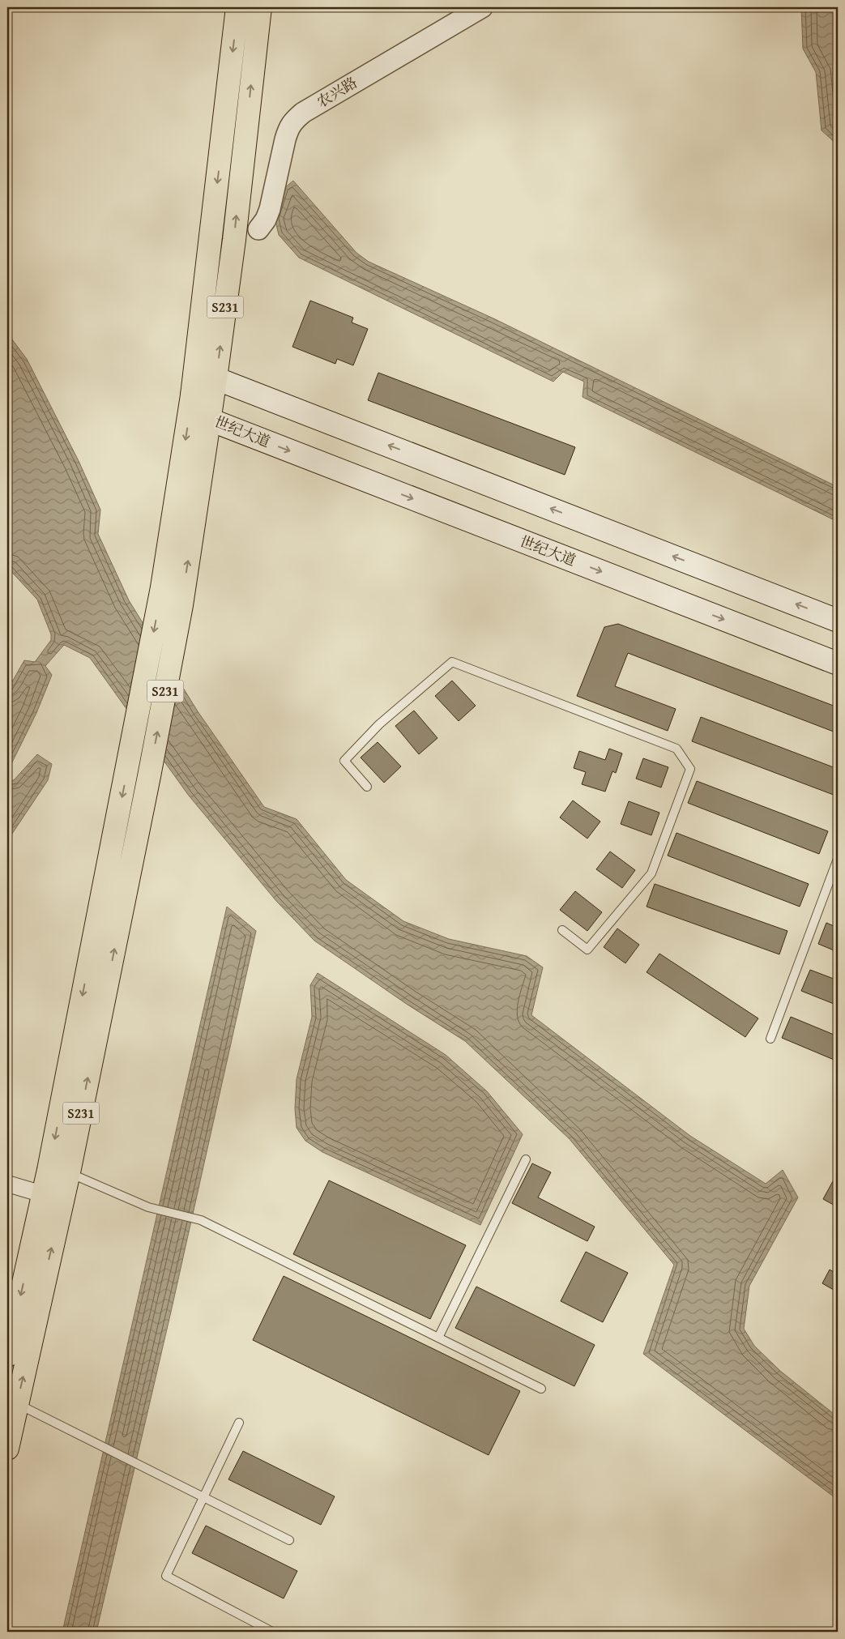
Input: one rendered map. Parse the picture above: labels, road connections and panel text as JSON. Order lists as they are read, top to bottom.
{
  "streets": {
    "main road": ["S231", "世纪大道"],
    "street": ["农兴路"]
  },
  "crossings": [
    ["S231", "世纪大道"]
  ]
}
